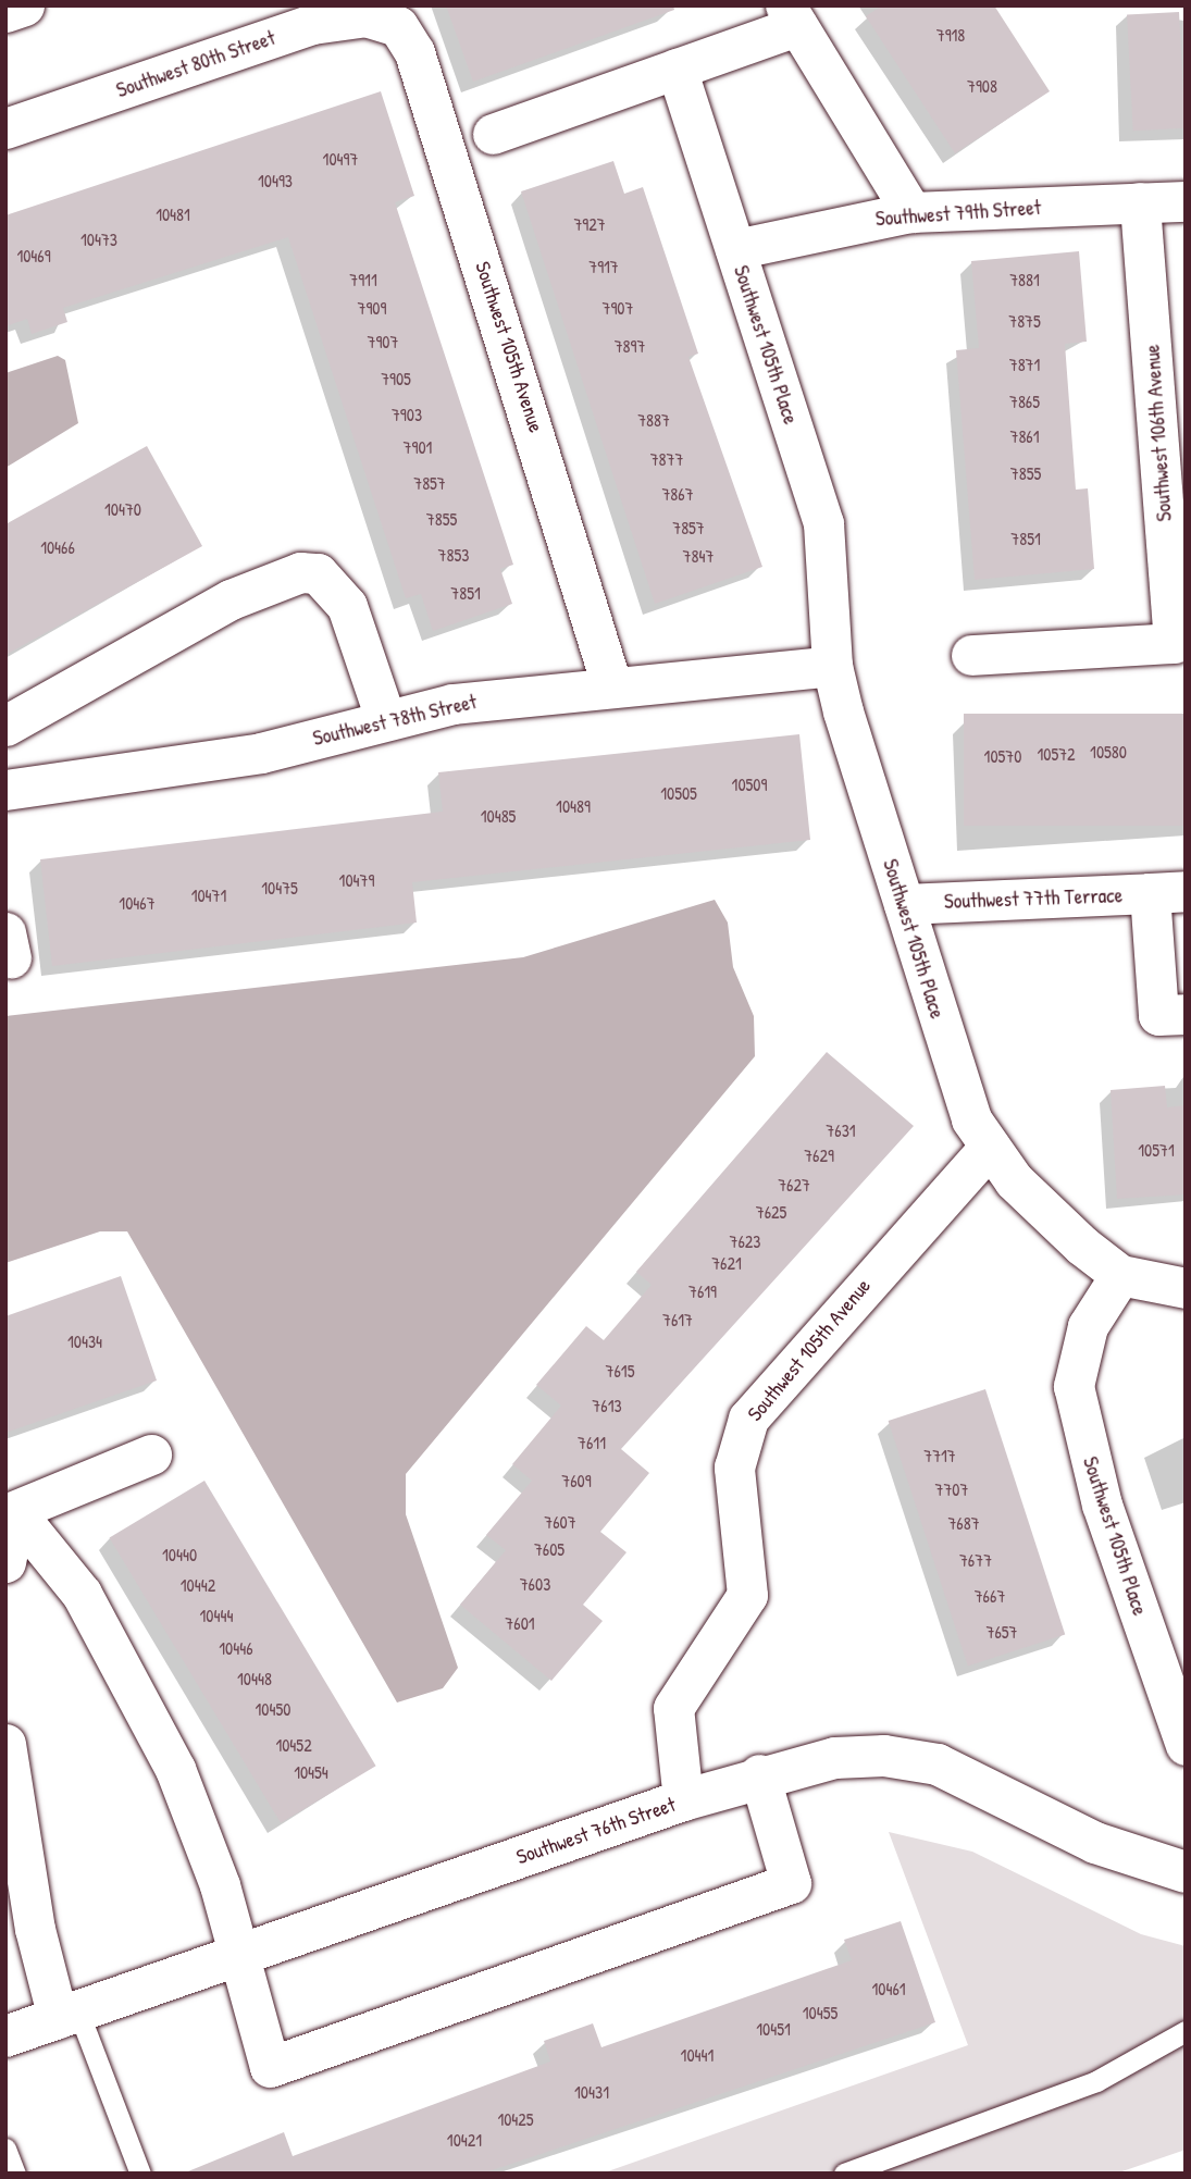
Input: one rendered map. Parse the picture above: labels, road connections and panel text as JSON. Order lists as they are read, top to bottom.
{
  "streets": {
    "street": [
      "Southwest 80th Street",
      "Southwest 79th Street",
      "Southwest 105th Place",
      "Southwest 105th Avenue",
      "Southwest 106th Avenue",
      "Southwest 78th Street",
      "Southwest 77th Terrace",
      "Southwest 76th Street"
    ]
  },
  "crossings": [
    ["Southwest 80th Street", "Southwest 105th Avenue"],
    ["Southwest 79th Street", "Southwest 105th Place"],
    ["Southwest 79th Street", "Southwest 106th Avenue"],
    ["Southwest 105th Place", "Southwest 105th Avenue"],
    ["Southwest 105th Place", "Southwest 78th Street"],
    ["Southwest 105th Place", "Southwest 77th Terrace"],
    ["Southwest 105th Avenue", "Southwest 78th Street"],
    ["Southwest 105th Avenue", "Southwest 76th Street"]
  ],
  "house_numbers": [
    "7918",
    "7908",
    "10497",
    "10493",
    "10481",
    "7927",
    "10473",
    "10469",
    "7917",
    "7911",
    "7881",
    "7909",
    "7907",
    "7875",
    "7907",
    "7897",
    "7871",
    "7905",
    "7865",
    "7903",
    "7887",
    "7861",
    "7901",
    "7877",
    "7855",
    "7857",
    "7867",
    "10470",
    "7855",
    "7857",
    "7851",
    "10466",
    "7853",
    "7847",
    "7851",
    "10580",
    "10572",
    "10570",
    "10509",
    "10505",
    "10489",
    "10485",
    "10479",
    "10475",
    "10471",
    "10467",
    "7631",
    "10571",
    "7629",
    "7627",
    "7625",
    "7623",
    "7621",
    "7619",
    "7617",
    "10434",
    "7615",
    "7613",
    "7611",
    "7717",
    "7609",
    "7707",
    "7607",
    "7687",
    "7605",
    "10440",
    "7677",
    "7603",
    "10442",
    "7667",
    "10444",
    "7601",
    "7657",
    "10446",
    "10448",
    "10450",
    "10452",
    "10454",
    "10461",
    "10455",
    "10451",
    "10441",
    "10431",
    "10425",
    "10421"
  ]
}
